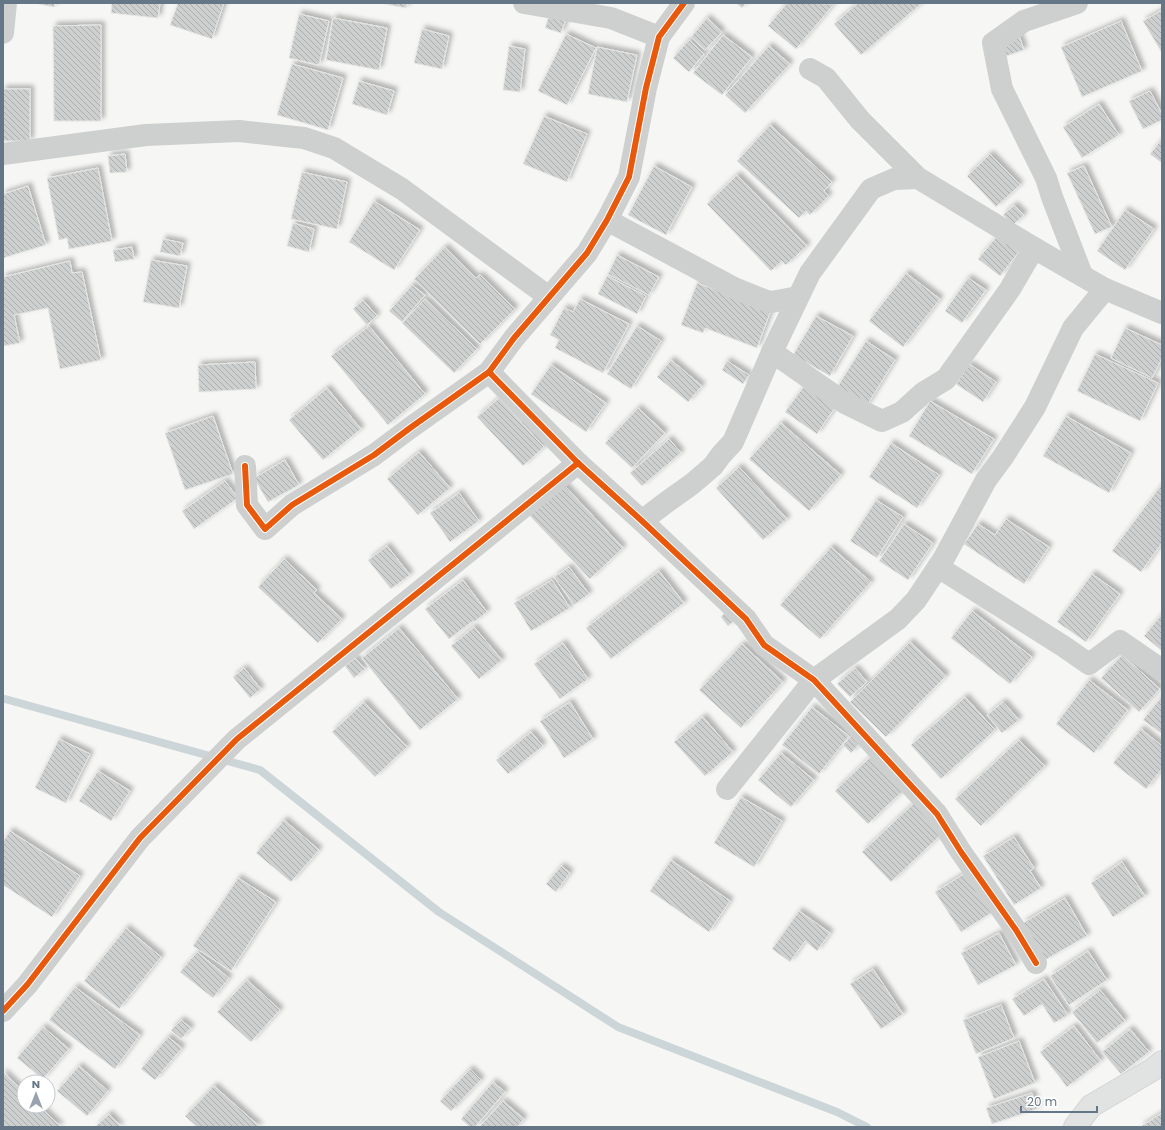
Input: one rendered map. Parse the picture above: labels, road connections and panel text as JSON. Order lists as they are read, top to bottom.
{
  "scale_bar": "20 m",
  "north": "top"
}
